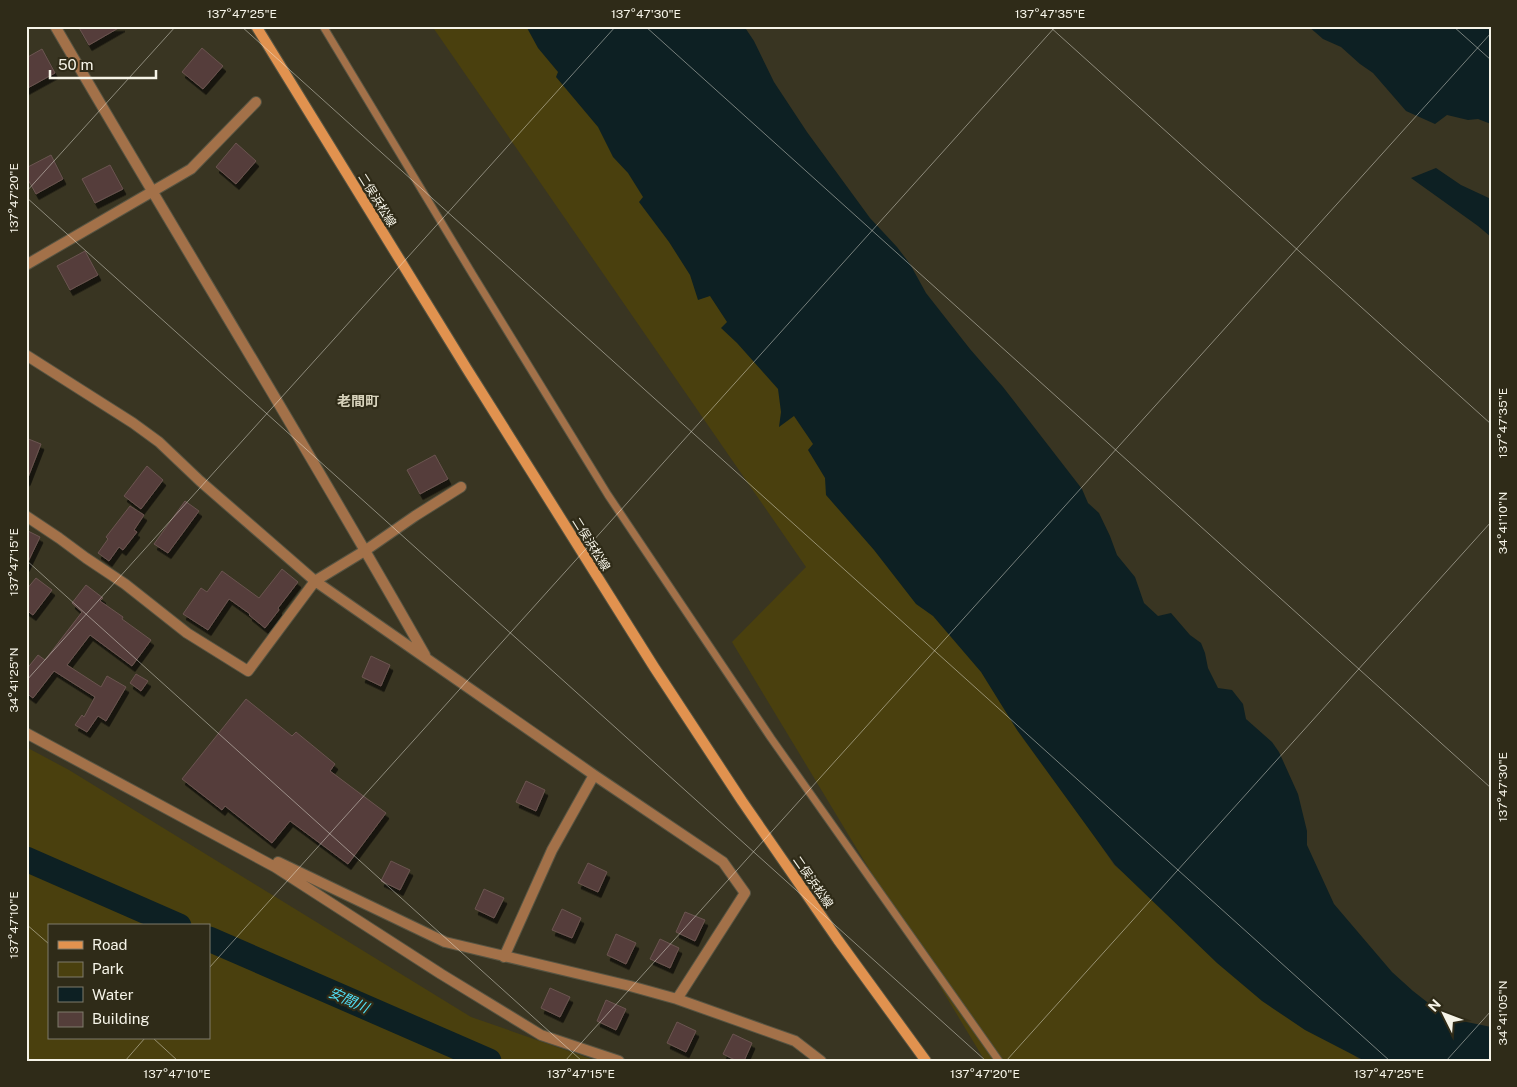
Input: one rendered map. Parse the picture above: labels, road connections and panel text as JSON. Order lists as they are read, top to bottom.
{
  "streets": {
    "main road": ["二俣浜松線"]
  },
  "districts": ["老間町"],
  "water": ["安間川"],
  "legend": [
    "Road",
    "Park",
    "Water",
    "Building"
  ],
  "scale_bar": "50 m",
  "north": "top left",
  "coordinates": [
    "137°47'25\"E",
    "137°47'30\"E",
    "137°47'35\"E",
    "137°47'20\"E",
    "34°41'10\"N",
    "137°47'15\"E",
    "34°41'25\"N",
    "137°47'10\"E",
    "34°41'05\"N"
  ]
}
